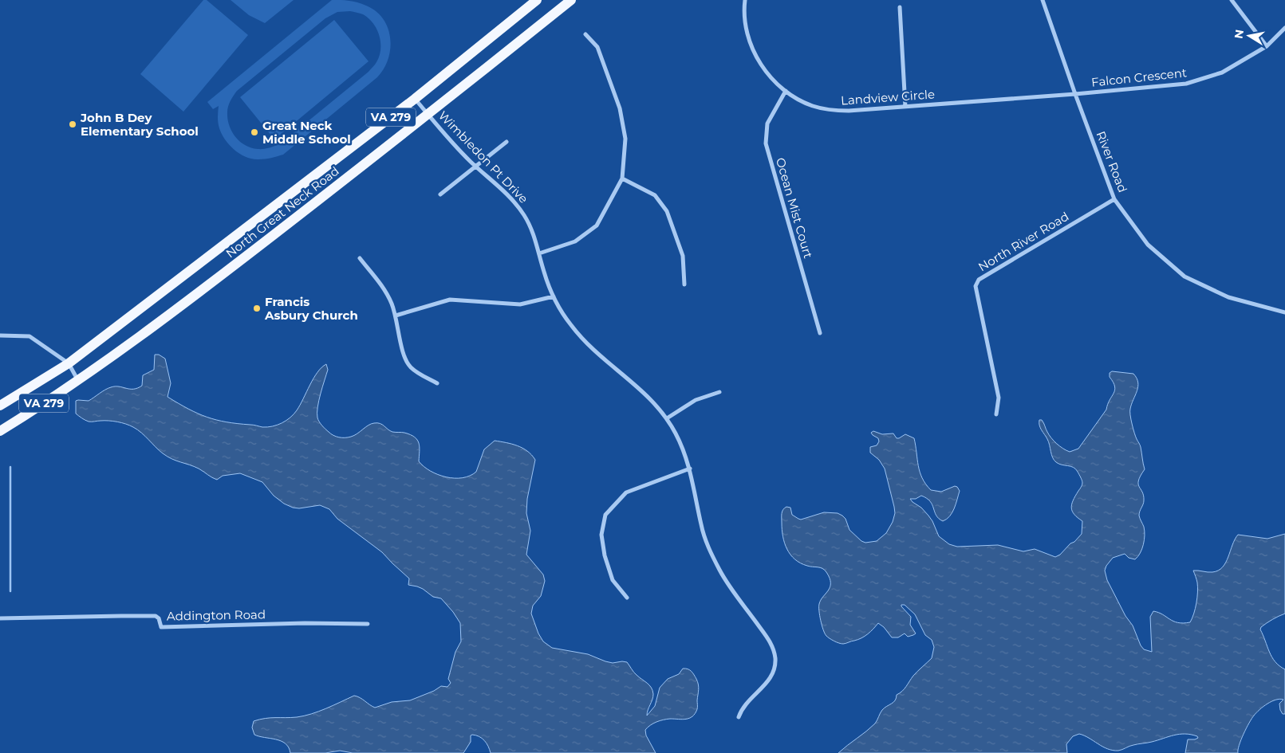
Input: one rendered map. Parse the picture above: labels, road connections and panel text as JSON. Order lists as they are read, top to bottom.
{
  "streets": {
    "main road": ["VA 279", "North Great Neck Road"],
    "street": [
      "Falcon Crescent",
      "Landview Circle",
      "Wimbledon Pt Drive",
      "River Road",
      "Ocean Mist Court",
      "North River Road",
      "Addington Road"
    ]
  },
  "crossings": [
    ["Falcon Crescent", "Landview Circle"],
    ["Falcon Crescent", "River Road"],
    ["Landview Circle", "River Road"],
    ["Landview Circle", "Ocean Mist Court"],
    ["Wimbledon Pt Drive", "North Great Neck Road"],
    ["River Road", "North River Road"]
  ],
  "places": ["John B Dey Elementary School", "Great Neck Middle School", "Francis Asbury Church"],
  "north": "left"
}
